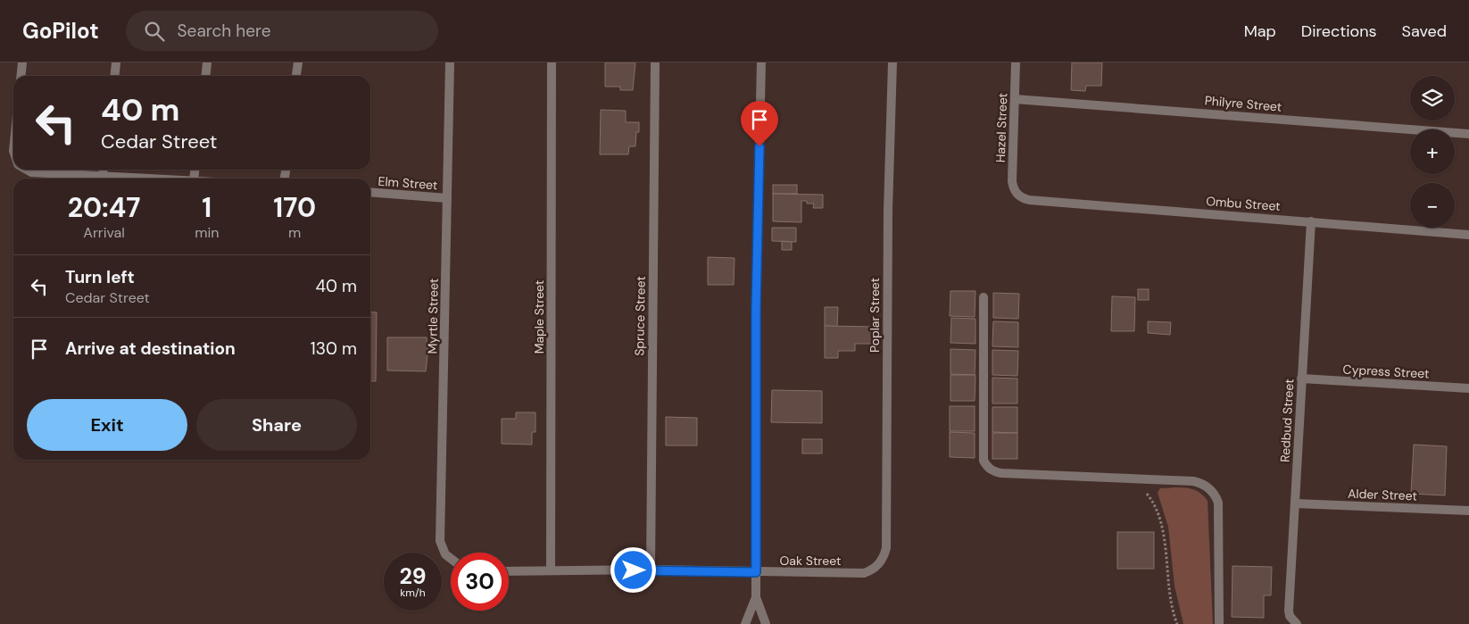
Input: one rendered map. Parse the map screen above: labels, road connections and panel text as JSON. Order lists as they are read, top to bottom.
{
  "streets": {
    "street": [
      "Philyre Street",
      "Hazel Street",
      "Elm Street",
      "Ombu Street",
      "Poplar Street",
      "Myrtle Street",
      "Spruce Street",
      "Maple Street",
      "Cypress Street",
      "Redbud Street",
      "Alder Street",
      "Oak Street"
    ]
  },
  "crossings": [
    ["Philyre Street", "Hazel Street"],
    ["Hazel Street", "Ombu Street"],
    ["Elm Street", "Myrtle Street"],
    ["Ombu Street", "Redbud Street"],
    ["Poplar Street", "Oak Street"],
    ["Spruce Street", "Oak Street"],
    ["Maple Street", "Oak Street"],
    ["Cypress Street", "Redbud Street"],
    ["Redbud Street", "Alder Street"]
  ],
  "page": {
    "header": "GoPilot",
    "search": "Search here",
    "nav": ["Map", "Directions", "Saved"],
    "map_buttons": ["+", "−"],
    "turn": ["40 m", "Cedar Street"],
    "eta": [
      "20:47",
      "Arrival",
      "1",
      "min",
      "170",
      "m"
    ],
    "list": [
      {
        "name": "Turn left",
        "note": "Cedar Street",
        "value": "40 m"
      },
      {
        "name": "Arrive at destination",
        "value": "130 m"
      }
    ],
    "buttons": ["Exit", "Share"],
    "speed": "29 km/h",
    "limit": "30"
  }
}
